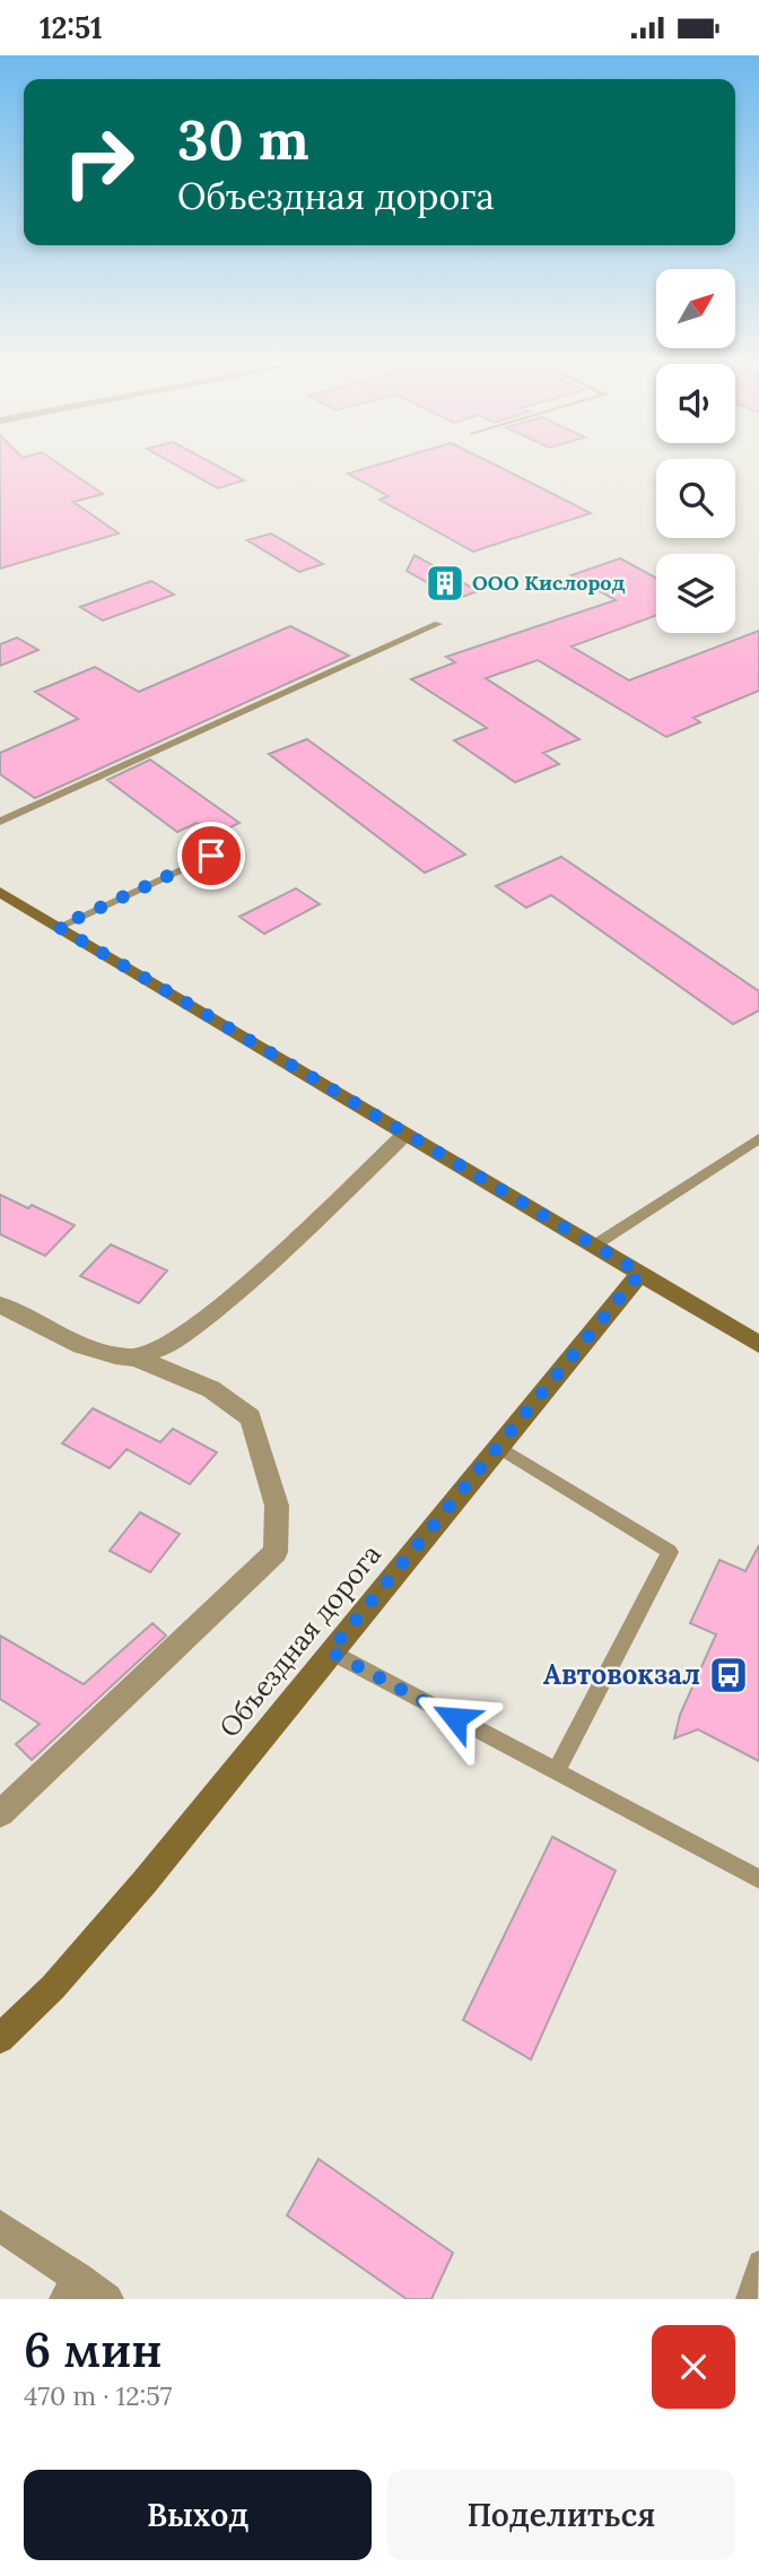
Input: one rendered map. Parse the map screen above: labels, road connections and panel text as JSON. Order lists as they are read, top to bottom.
{
  "streets": {
    "main road": ["Объездная дорога"]
  },
  "places": {
    "building": ["ООО Кислород"],
    "bus stop": ["Автовокзал"]
  },
  "north": "top right",
  "page": {
    "status": "12:51",
    "turn": ["30 m", "Объездная дорога"],
    "heading": ["6 мин", "470 m · 12:57"],
    "buttons": ["Выход", "Поделиться"]
  }
}
